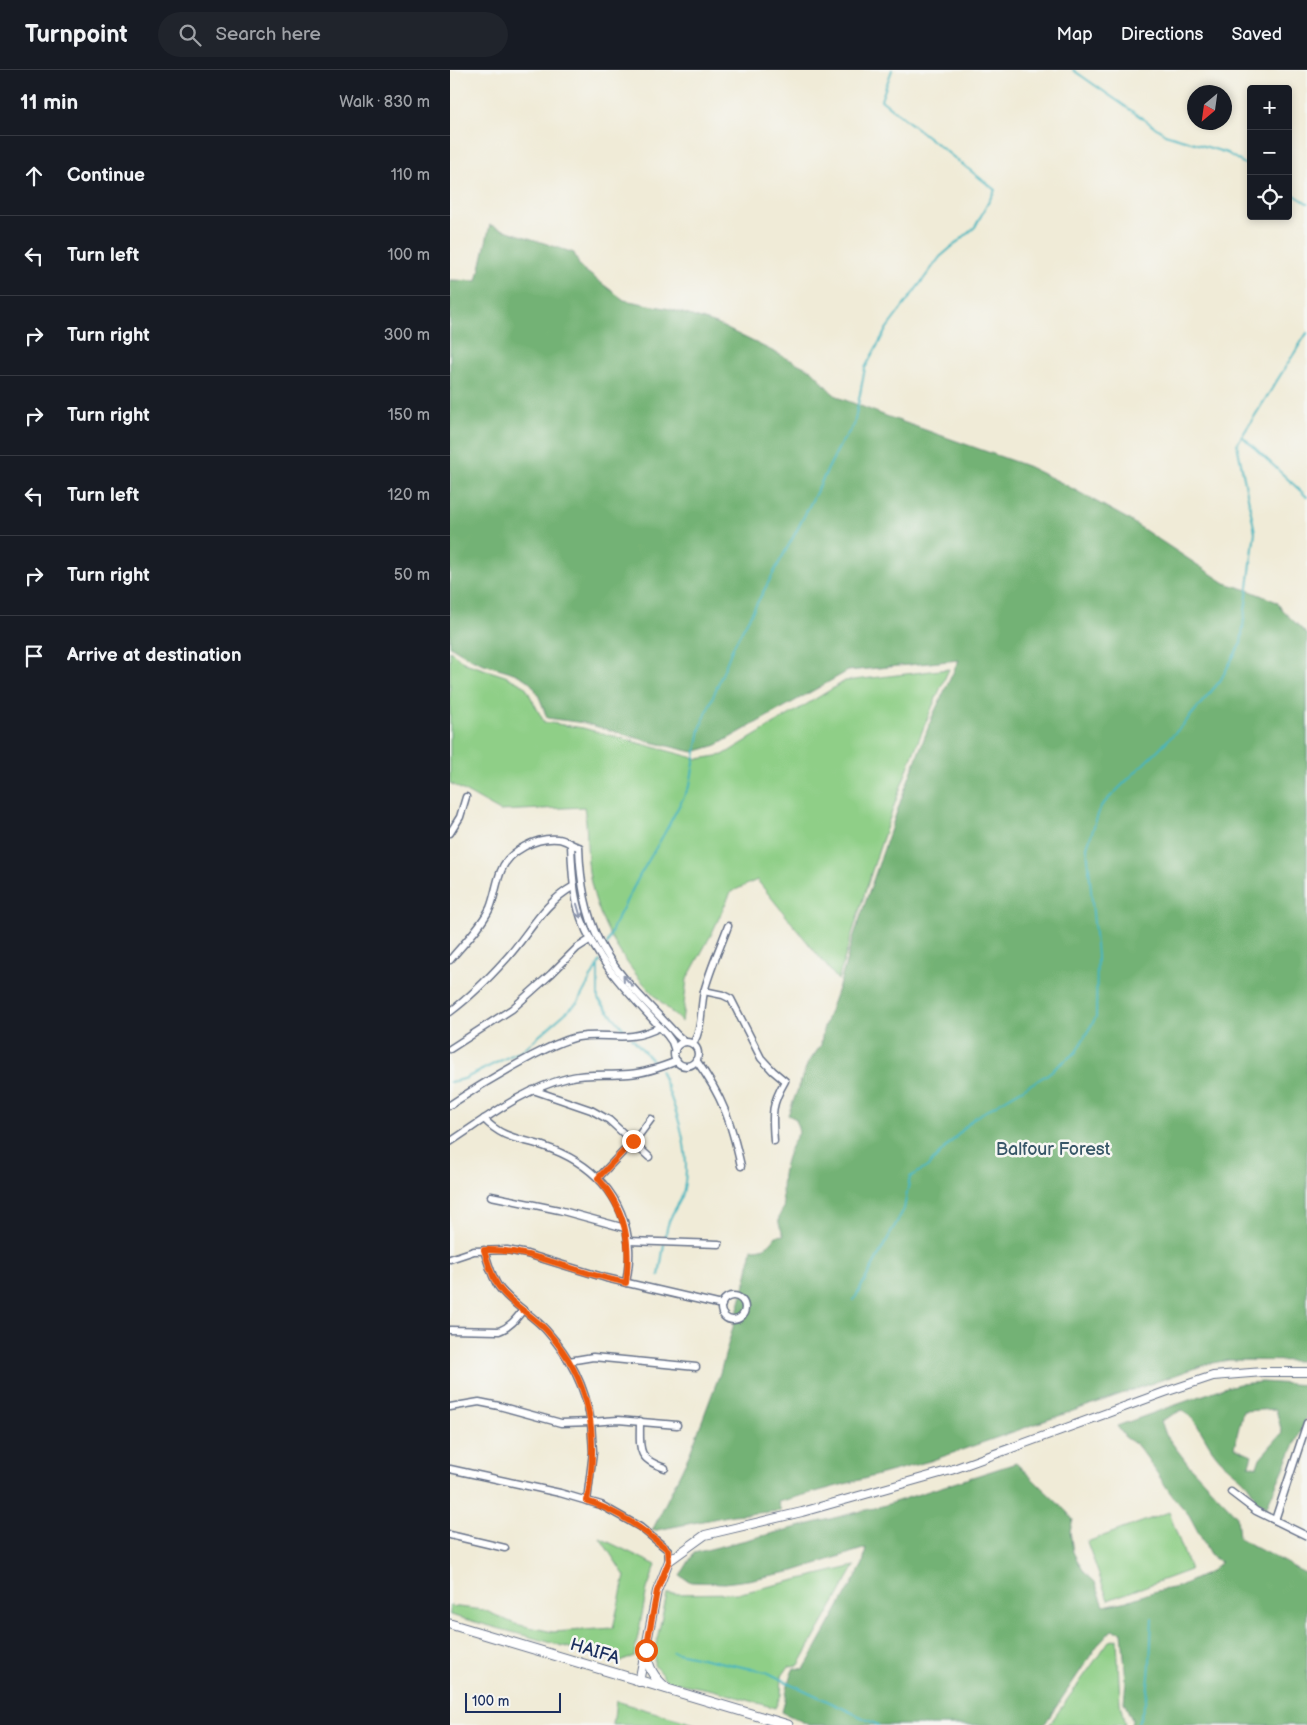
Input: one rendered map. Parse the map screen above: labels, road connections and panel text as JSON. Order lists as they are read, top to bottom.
{
  "streets": {
    "highway": ["HAIFA"]
  },
  "parks": ["Balfour Forest"],
  "scale_bar": "100 m",
  "north": "bottom left",
  "page": {
    "header": "Turnpoint",
    "search": "Search here",
    "nav": ["Map", "Directions", "Saved"],
    "heading": ["11 min", "Walk · 830 m"],
    "map_buttons": ["+", "−"],
    "list": [
      ["Continue", "110 m"],
      ["Turn left", "100 m"],
      ["Turn right", "300 m"],
      ["Turn right", "150 m"],
      ["Turn left", "120 m"],
      ["Turn right", "50 m"],
      "Arrive at destination"
    ],
    "scale": "100 m"
  }
}
